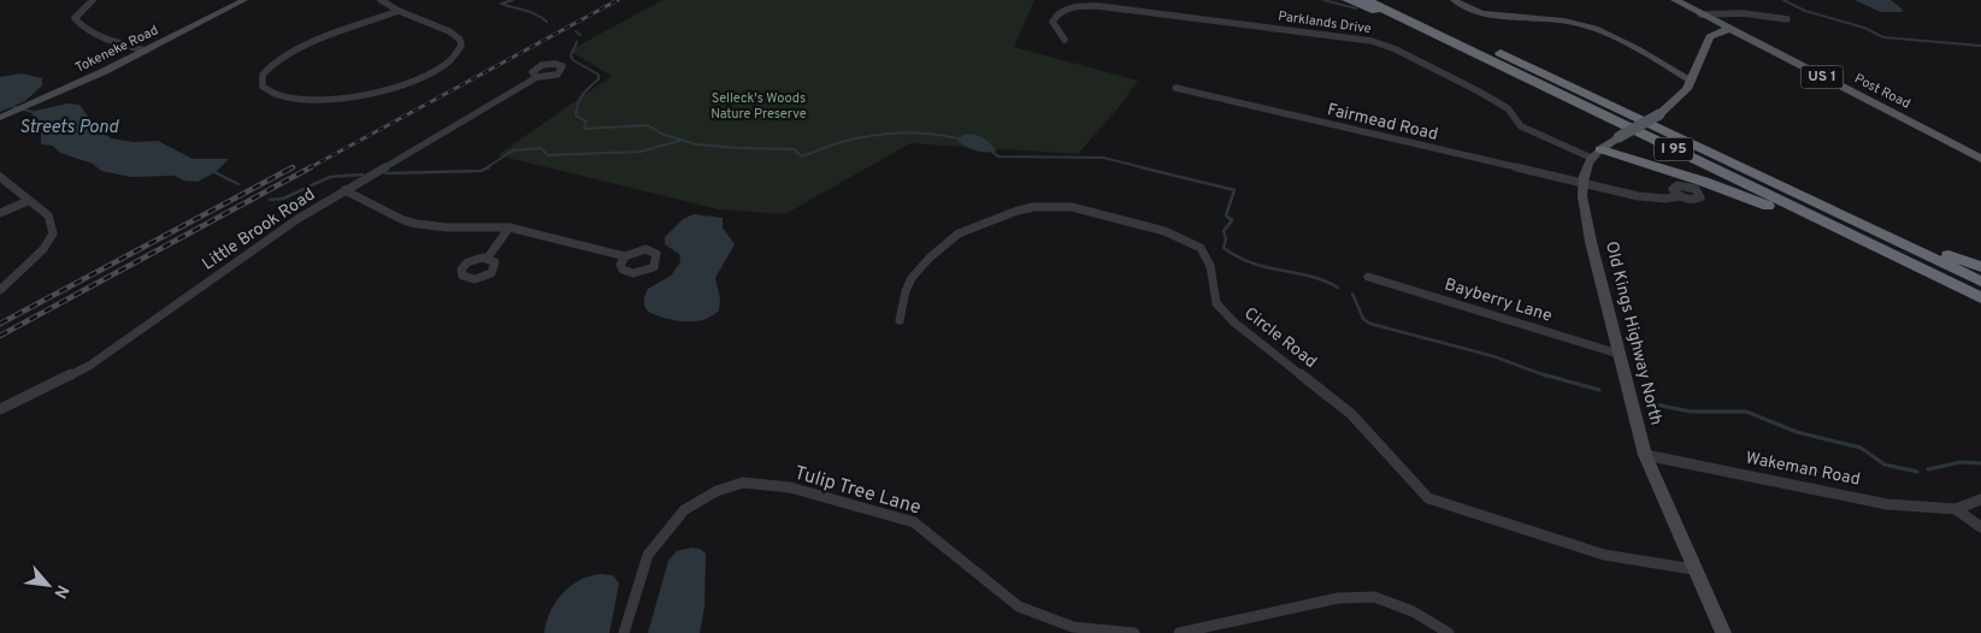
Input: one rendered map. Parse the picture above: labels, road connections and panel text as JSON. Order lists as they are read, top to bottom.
{
  "streets": {
    "highway": ["I 95"],
    "main road": [
      "Tokeneke Road",
      "US 1",
      "Post Road",
      "Old Kings Highway North"
    ],
    "street": [
      "Parklands Drive",
      "Fairmead Road",
      "Little Brook Road",
      "Bayberry Lane",
      "Circle Road",
      "Wakeman Road",
      "Tulip Tree Lane"
    ]
  },
  "crossings": [
    ["Parklands Drive", "Old Kings Highway North"],
    ["Fairmead Road", "Old Kings Highway North"],
    ["Bayberry Lane", "Old Kings Highway North"],
    ["Old Kings Highway North", "Circle Road"],
    ["Old Kings Highway North", "Wakeman Road"]
  ],
  "water": ["Streets Pond"],
  "parks": ["Selleck's Woods Nature Preserve"],
  "north": "bottom right"
}
